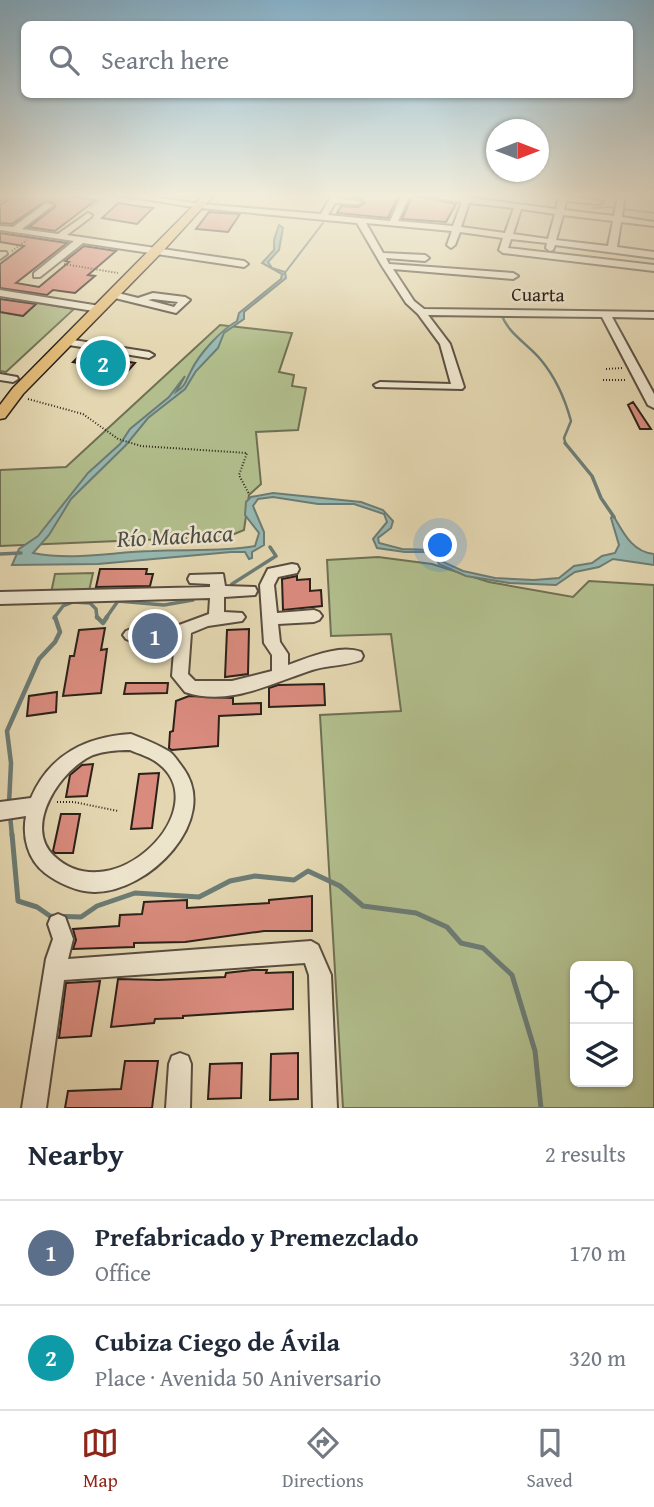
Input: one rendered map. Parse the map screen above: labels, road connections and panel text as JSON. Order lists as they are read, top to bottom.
{
  "streets": {
    "street": ["Cuarta"]
  },
  "water": ["Río Machaca"],
  "north": "right",
  "page": {
    "search": "Search here",
    "pins": ["2", "1"],
    "heading": ["Nearby", "2 results"],
    "list": [
      {
        "mark": "1",
        "name": "Prefabricado y Premezclado",
        "note": "Office",
        "value": "170 m"
      },
      {
        "mark": "2",
        "name": "Cubiza Ciego de Ávila",
        "note": "Place · Avenida 50 Aniversario",
        "value": "320 m"
      }
    ],
    "nav": ["Map", "Directions", "Saved"]
  }
}
